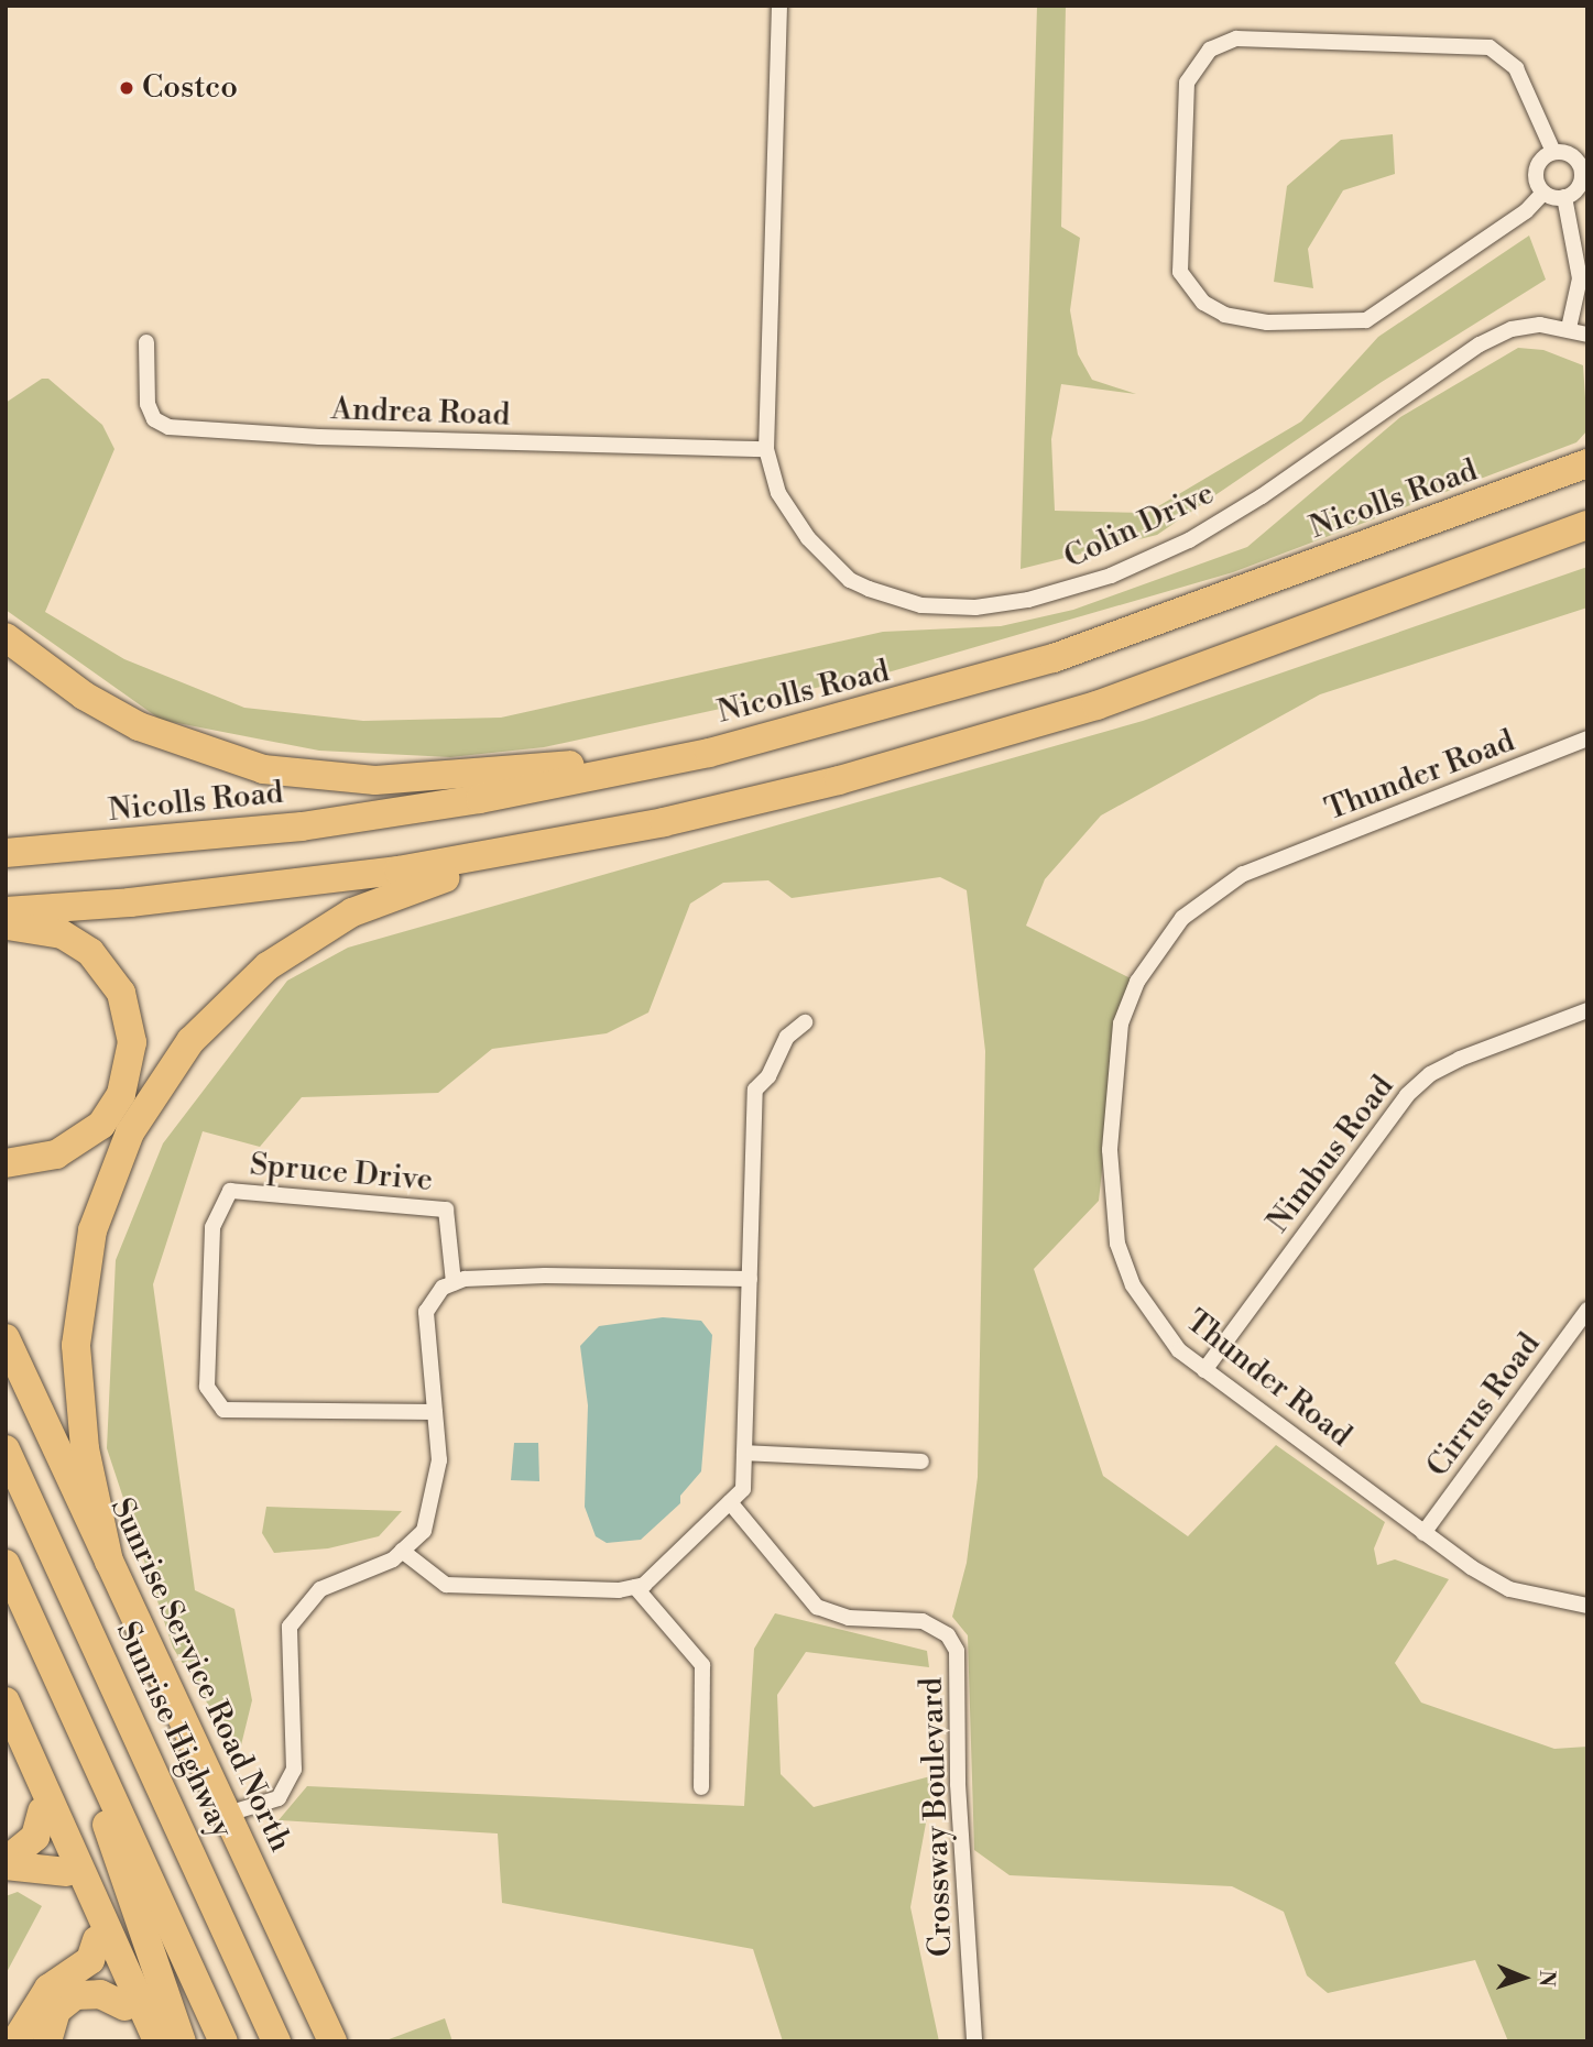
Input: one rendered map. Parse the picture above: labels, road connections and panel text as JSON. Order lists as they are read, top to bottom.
{
  "streets": {
    "highway": ["Nicolls Road", "Sunrise Service Road North", "Sunrise Highway"],
    "street": [
      "Andrea Road",
      "Colin Drive",
      "Thunder Road",
      "Nimbus Road",
      "Spruce Drive",
      "Cirrus Road",
      "Crossway Boulevard"
    ]
  },
  "crossings": [
    ["Andrea Road", "Colin Drive"],
    ["Thunder Road", "Nimbus Road"],
    ["Thunder Road", "Cirrus Road"]
  ],
  "places": ["Costco"],
  "north": "right"
}
